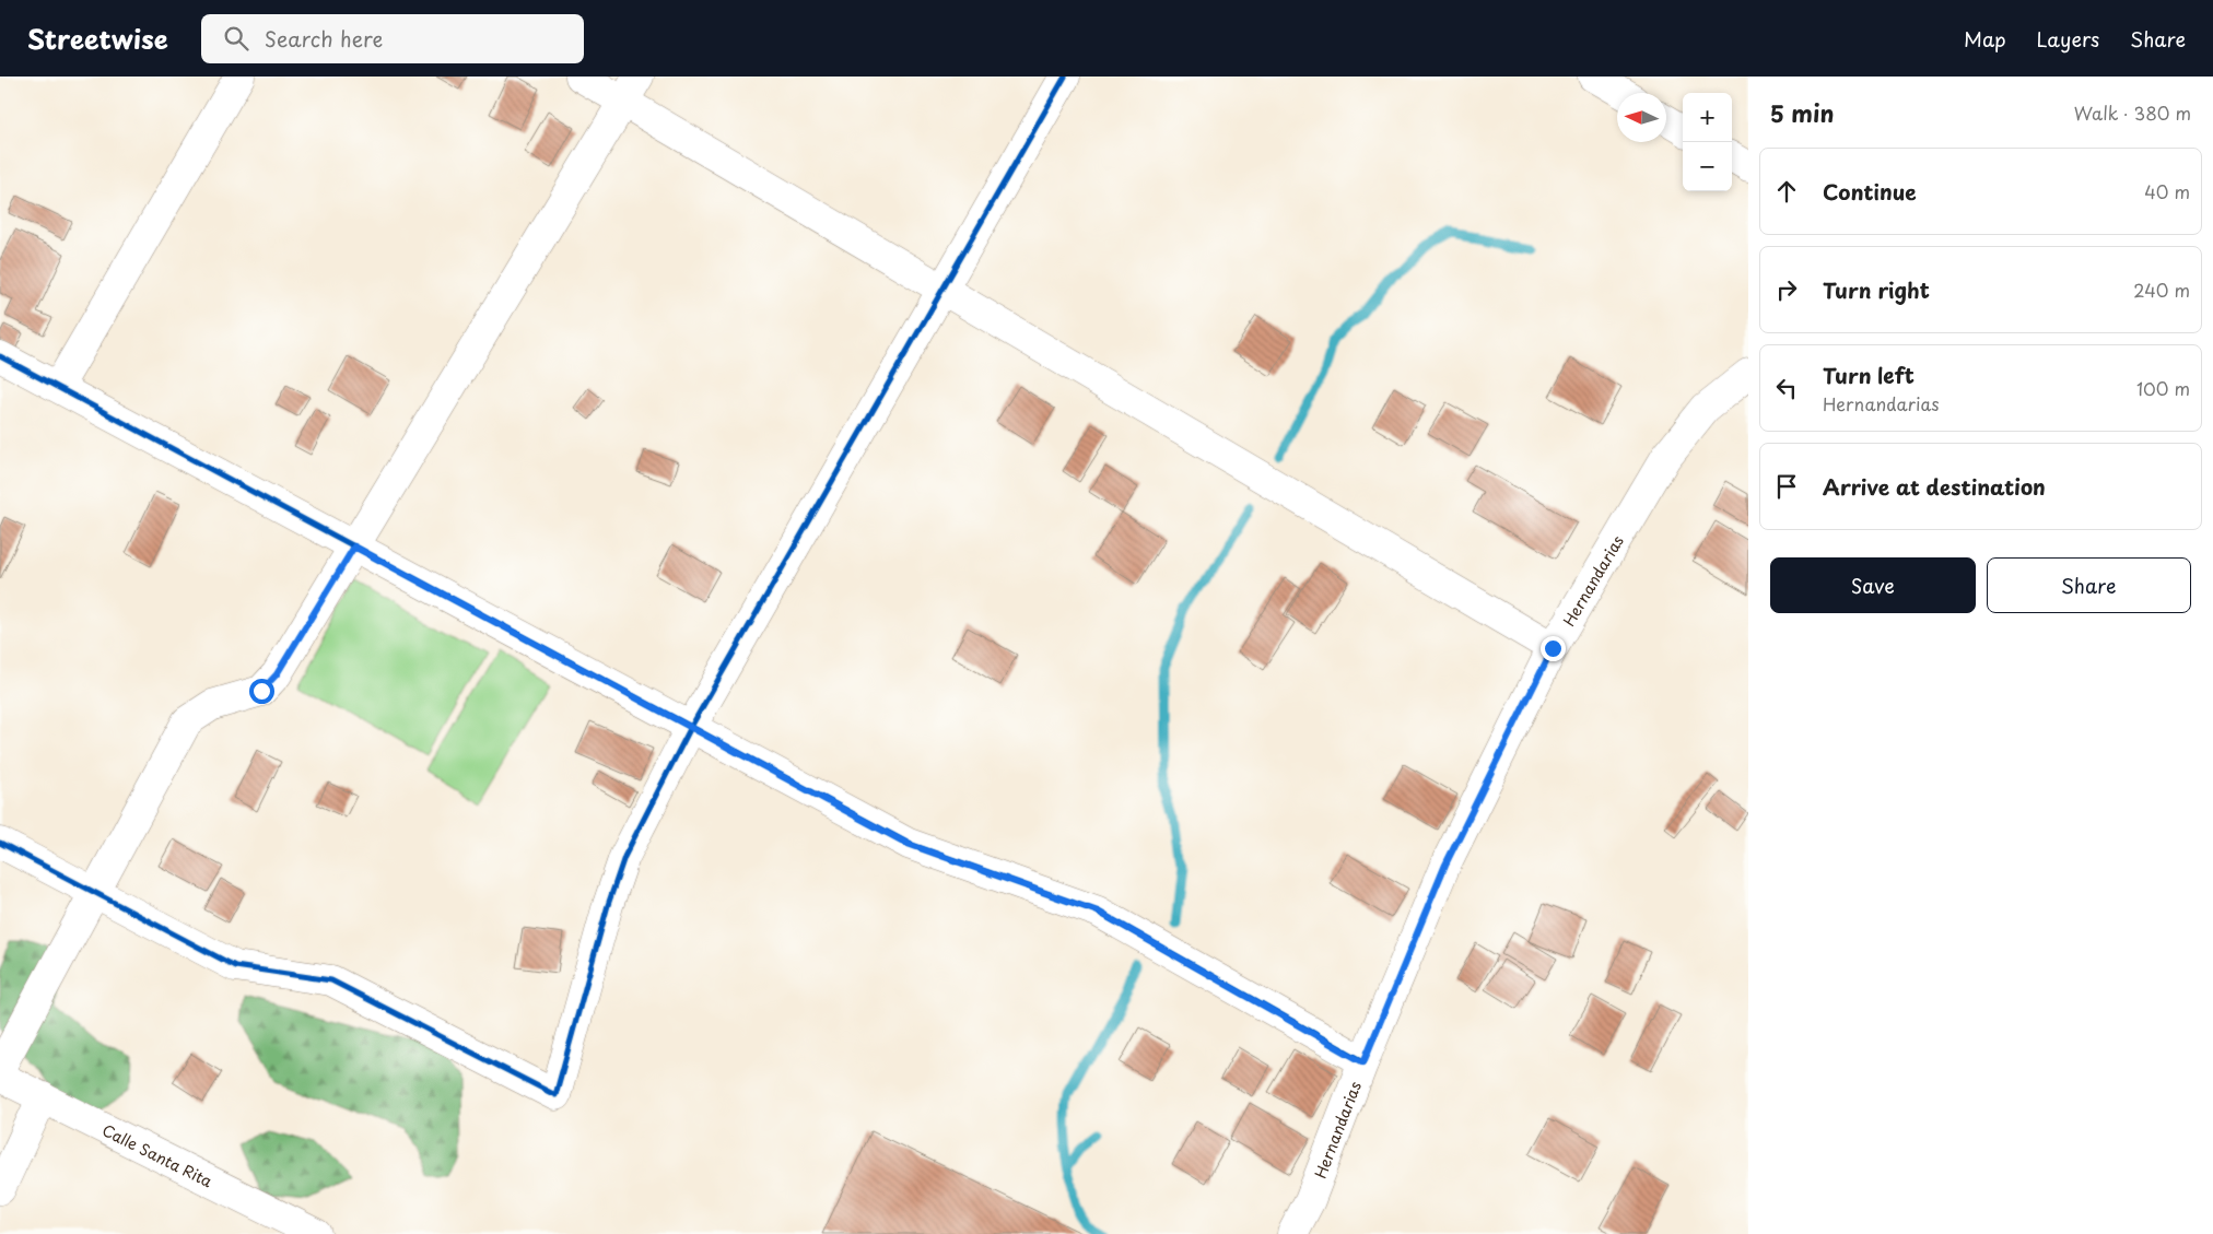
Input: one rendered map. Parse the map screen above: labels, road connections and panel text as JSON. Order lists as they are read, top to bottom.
{
  "streets": {
    "street": ["Hernandarias", "Calle Santa Rita"]
  },
  "north": "left",
  "page": {
    "header": "Streetwise",
    "search": "Search here",
    "nav": ["Map", "Layers", "Share"],
    "heading": ["5 min", "Walk · 380 m"],
    "map_buttons": ["+", "−"],
    "list": [
      ["Continue", "40 m"],
      ["Turn right", "240 m"],
      ["Turn left", "Hernandarias", "100 m"],
      "Arrive at destination"
    ],
    "buttons": ["Save", "Share"]
  }
}
